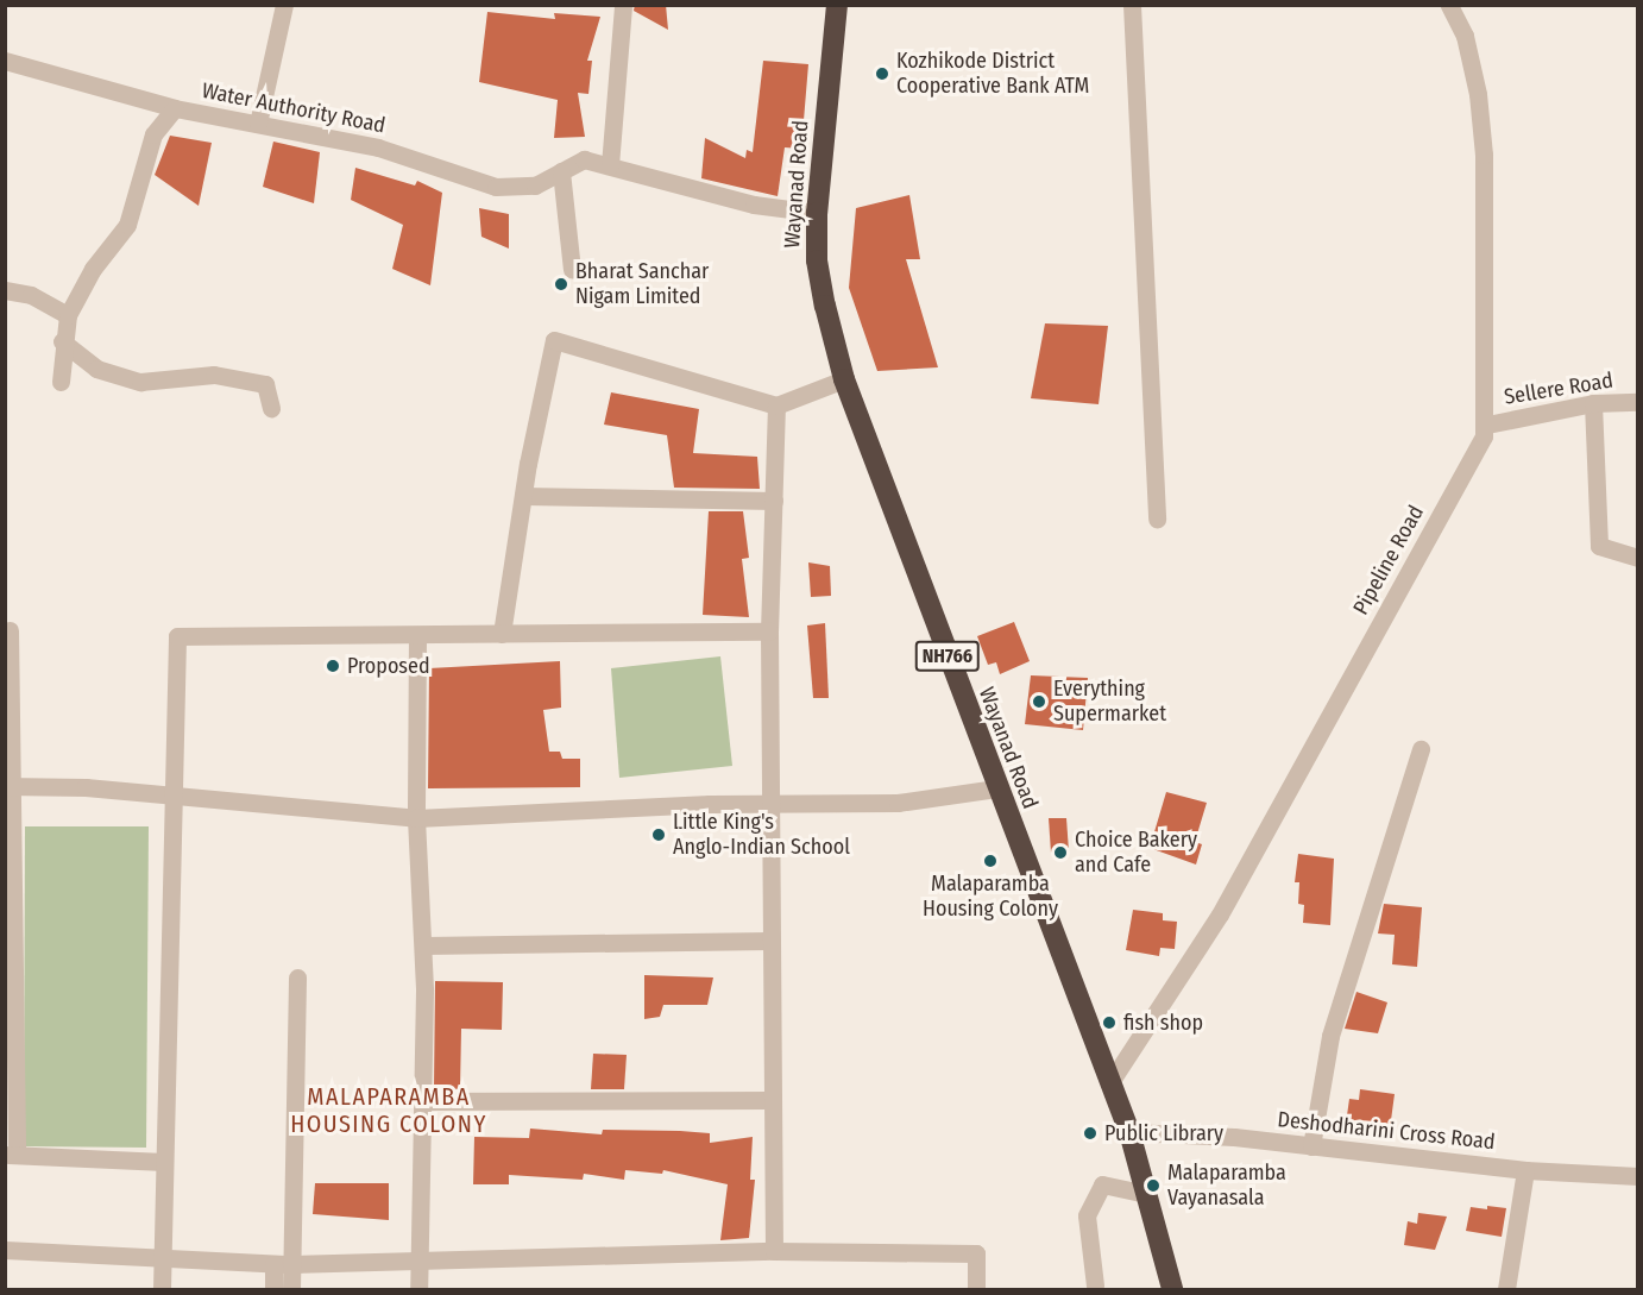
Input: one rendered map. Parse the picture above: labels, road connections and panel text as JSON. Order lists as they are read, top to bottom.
{
  "streets": {
    "highway": ["Wayanad Road", "NH766"],
    "street": [
      "Water Authority Road",
      "Sellere Road",
      "Pipeline Road",
      "Deshodharini Cross Road"
    ]
  },
  "crossings": [
    ["Water Authority Road", "Wayanad Road"],
    ["Wayanad Road", "Pipeline Road"],
    ["Wayanad Road", "Deshodharini Cross Road"],
    ["Sellere Road", "Pipeline Road"]
  ],
  "districts": ["MALAPARAMBA HOUSING COLONY"],
  "places": [
    "Kozhikode District Cooperative Bank ATM",
    "Bharat Sanchar Nigam Limited",
    "Proposed",
    "Everything Supermarket",
    "Little King's Anglo-Indian School",
    "Choice Bakery and Cafe",
    "Malaparamba Housing Colony",
    "fish shop",
    "Public Library",
    "Malaparamba Vayanasala"
  ]
}
